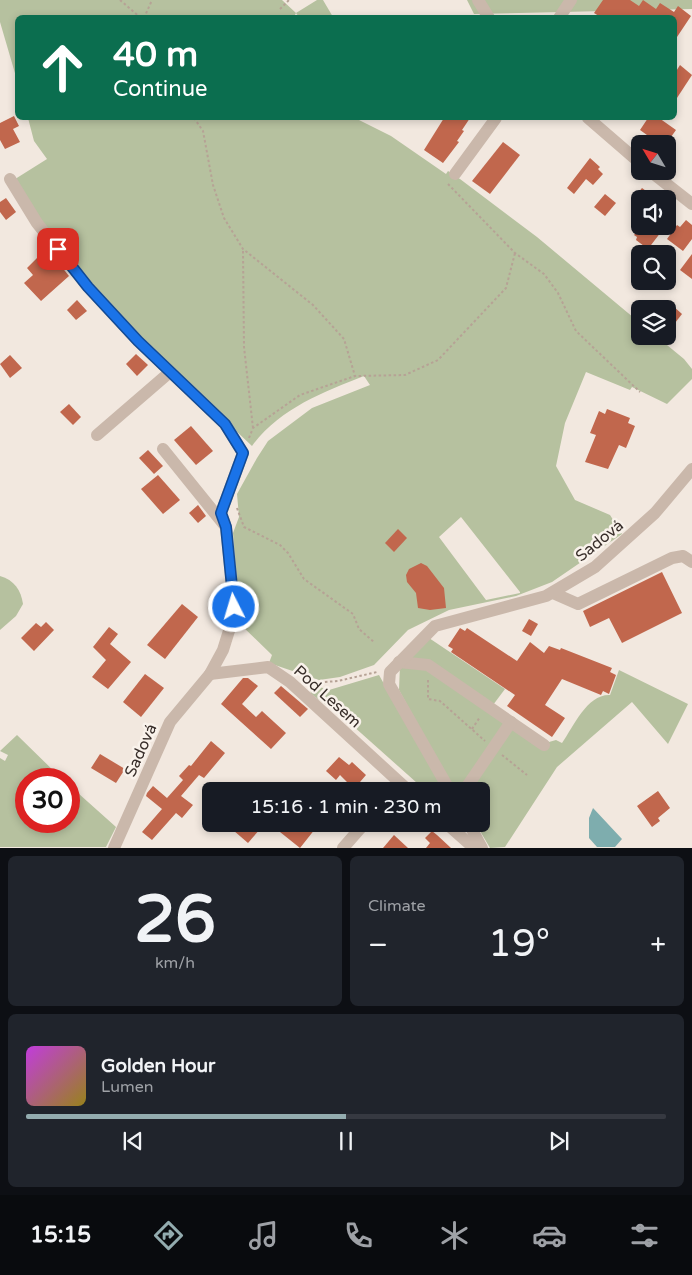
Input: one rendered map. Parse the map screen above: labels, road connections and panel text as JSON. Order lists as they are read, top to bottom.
{
  "streets": {
    "street": ["Sadová", "Pod Lesem"]
  },
  "crossings": [
    ["Sadová", "Pod Lesem"]
  ],
  "north": "top left",
  "page": {
    "turn": ["40 m", "Continue"],
    "limit": "30",
    "trip": "15:16 · 1 min · 230 m",
    "tile": [
      ["26", "km/h"],
      "Climate"
    ],
    "heat": ["−", "19°", "+"],
    "song": ["Golden Hour", "Lumen"],
    "tabs": "15:15"
  }
}
